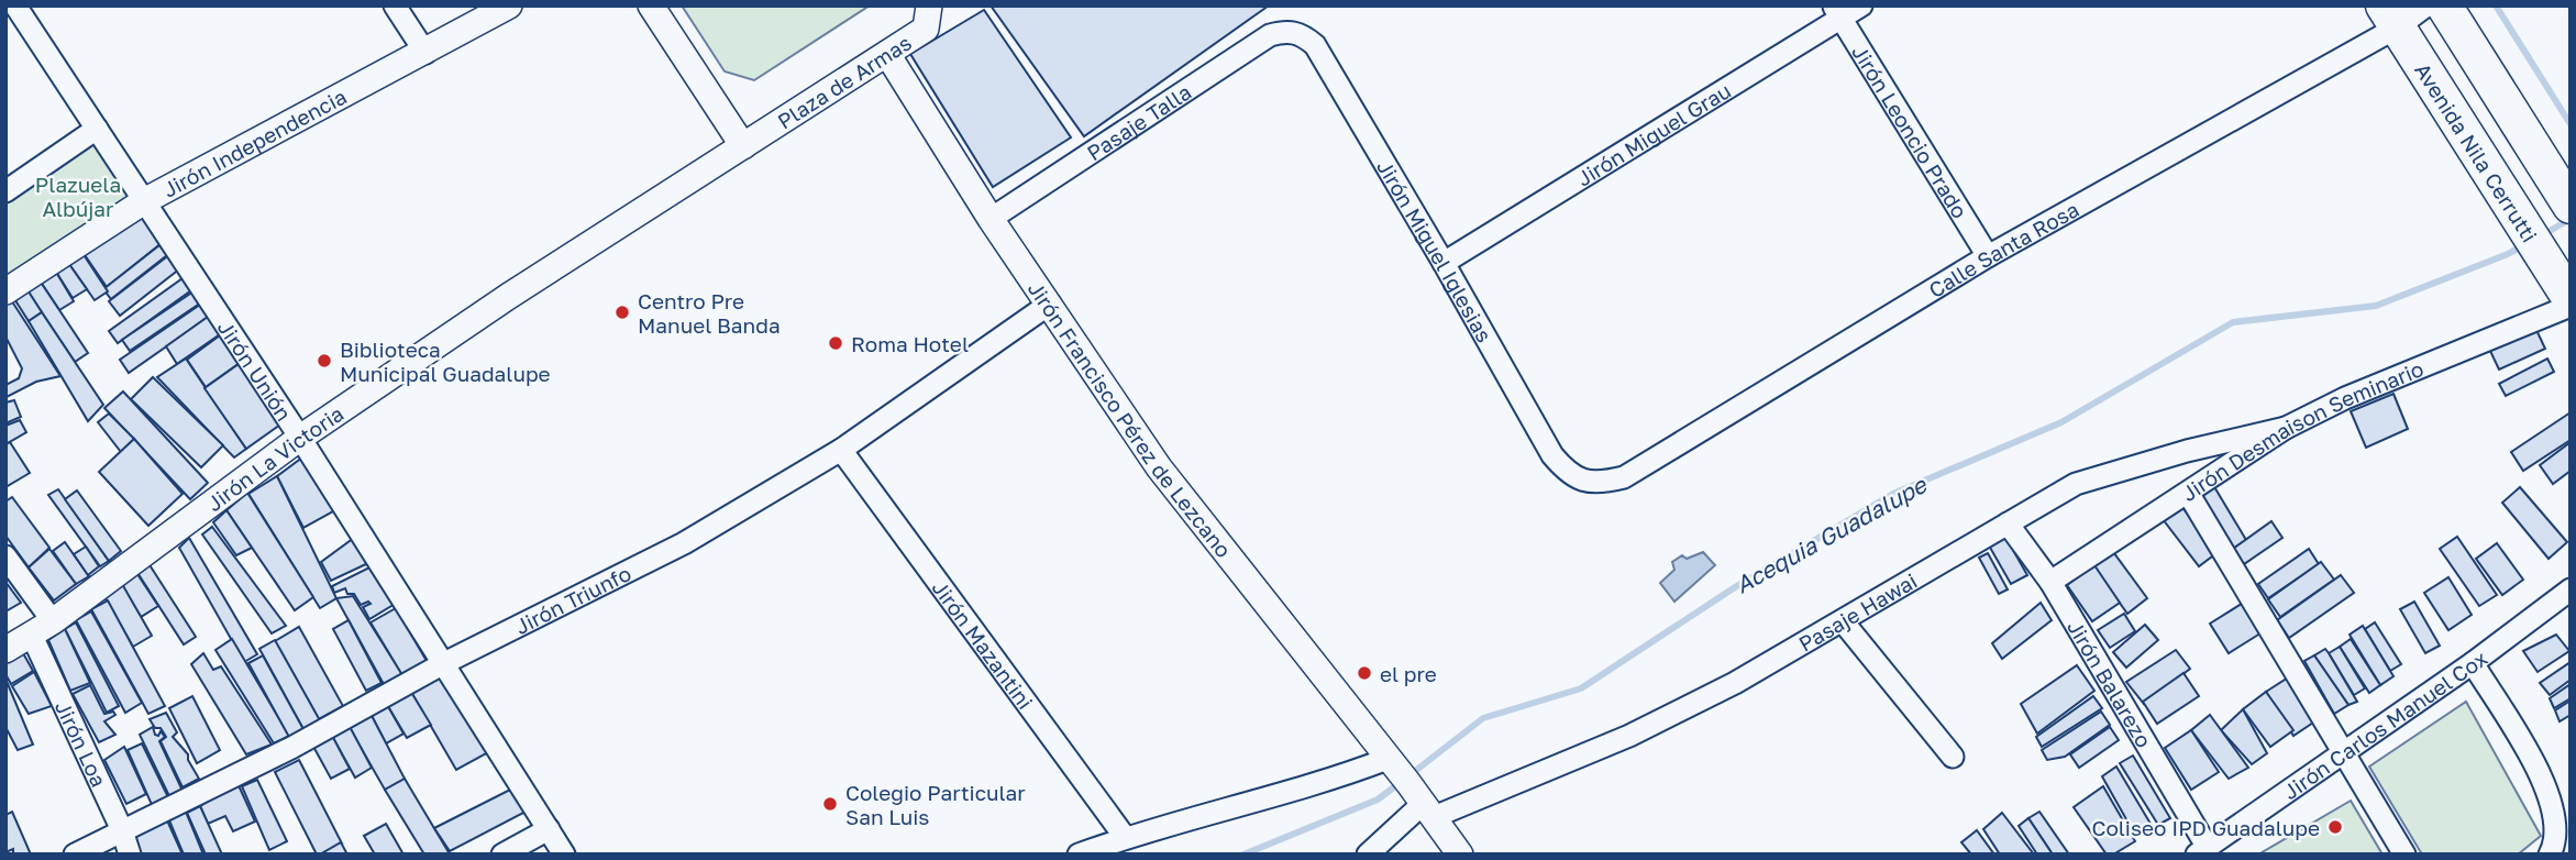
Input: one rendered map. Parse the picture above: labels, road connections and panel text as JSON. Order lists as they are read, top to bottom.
{
  "streets": {
    "highway": ["Avenida Nila Cerrutti"],
    "street": [
      "Plaza de Armas",
      "Pasaje Talla",
      "Jirón Leoncio Prado",
      "Jirón Miguel Grau",
      "Jirón Independencia",
      "Calle Santa Rosa",
      "Jirón Miguel Iglesias",
      "Jirón Unión",
      "Jirón Francisco Pérez de Lezcano",
      "Jirón Desmaison Seminario",
      "Jirón La Victoria",
      "Jirón Triunfo",
      "Pasaje Hawai",
      "Jirón Mazantini",
      "Jirón Balarezo",
      "Jirón Carlos Manuel Cox",
      "Jirón Loa"
    ]
  },
  "crossings": [
    ["Plaza de Armas", "Jirón Francisco Pérez de Lezcano"],
    ["Plaza de Armas", "Jirón La Victoria"],
    ["Pasaje Talla", "Jirón Miguel Iglesias"],
    ["Pasaje Talla", "Jirón Francisco Pérez de Lezcano"],
    ["Jirón Leoncio Prado", "Jirón Miguel Grau"],
    ["Jirón Leoncio Prado", "Calle Santa Rosa"],
    ["Jirón Miguel Grau", "Jirón Miguel Iglesias"],
    ["Jirón Independencia", "Jirón Unión"],
    ["Avenida Nila Cerrutti", "Calle Santa Rosa"],
    ["Calle Santa Rosa", "Jirón Miguel Iglesias"],
    ["Jirón Unión", "Jirón La Victoria"],
    ["Jirón Unión", "Jirón Triunfo"],
    ["Jirón Francisco Pérez de Lezcano", "Jirón Triunfo"],
    ["Jirón Francisco Pérez de Lezcano", "Pasaje Hawai"],
    ["Jirón Desmaison Seminario", "Pasaje Hawai"],
    ["Jirón Desmaison Seminario", "Jirón Balarezo"],
    ["Jirón La Victoria", "Jirón Loa"],
    ["Jirón Triunfo", "Jirón Mazantini"],
    ["Jirón Triunfo", "Jirón Loa"],
    ["Pasaje Hawai", "Jirón Mazantini"],
    ["Pasaje Hawai", "Jirón Balarezo"],
    ["Jirón Balarezo", "Jirón Carlos Manuel Cox"]
  ],
  "water": ["Acequia Guadalupe"],
  "parks": ["Plazuela Albújar"],
  "places": [
    "Centro Pre Manuel Banda",
    "Roma Hotel",
    "Biblioteca Municipal Guadalupe",
    "el pre",
    "Colegio Particular San Luis",
    "Coliseo IPD Guadalupe"
  ]
}
